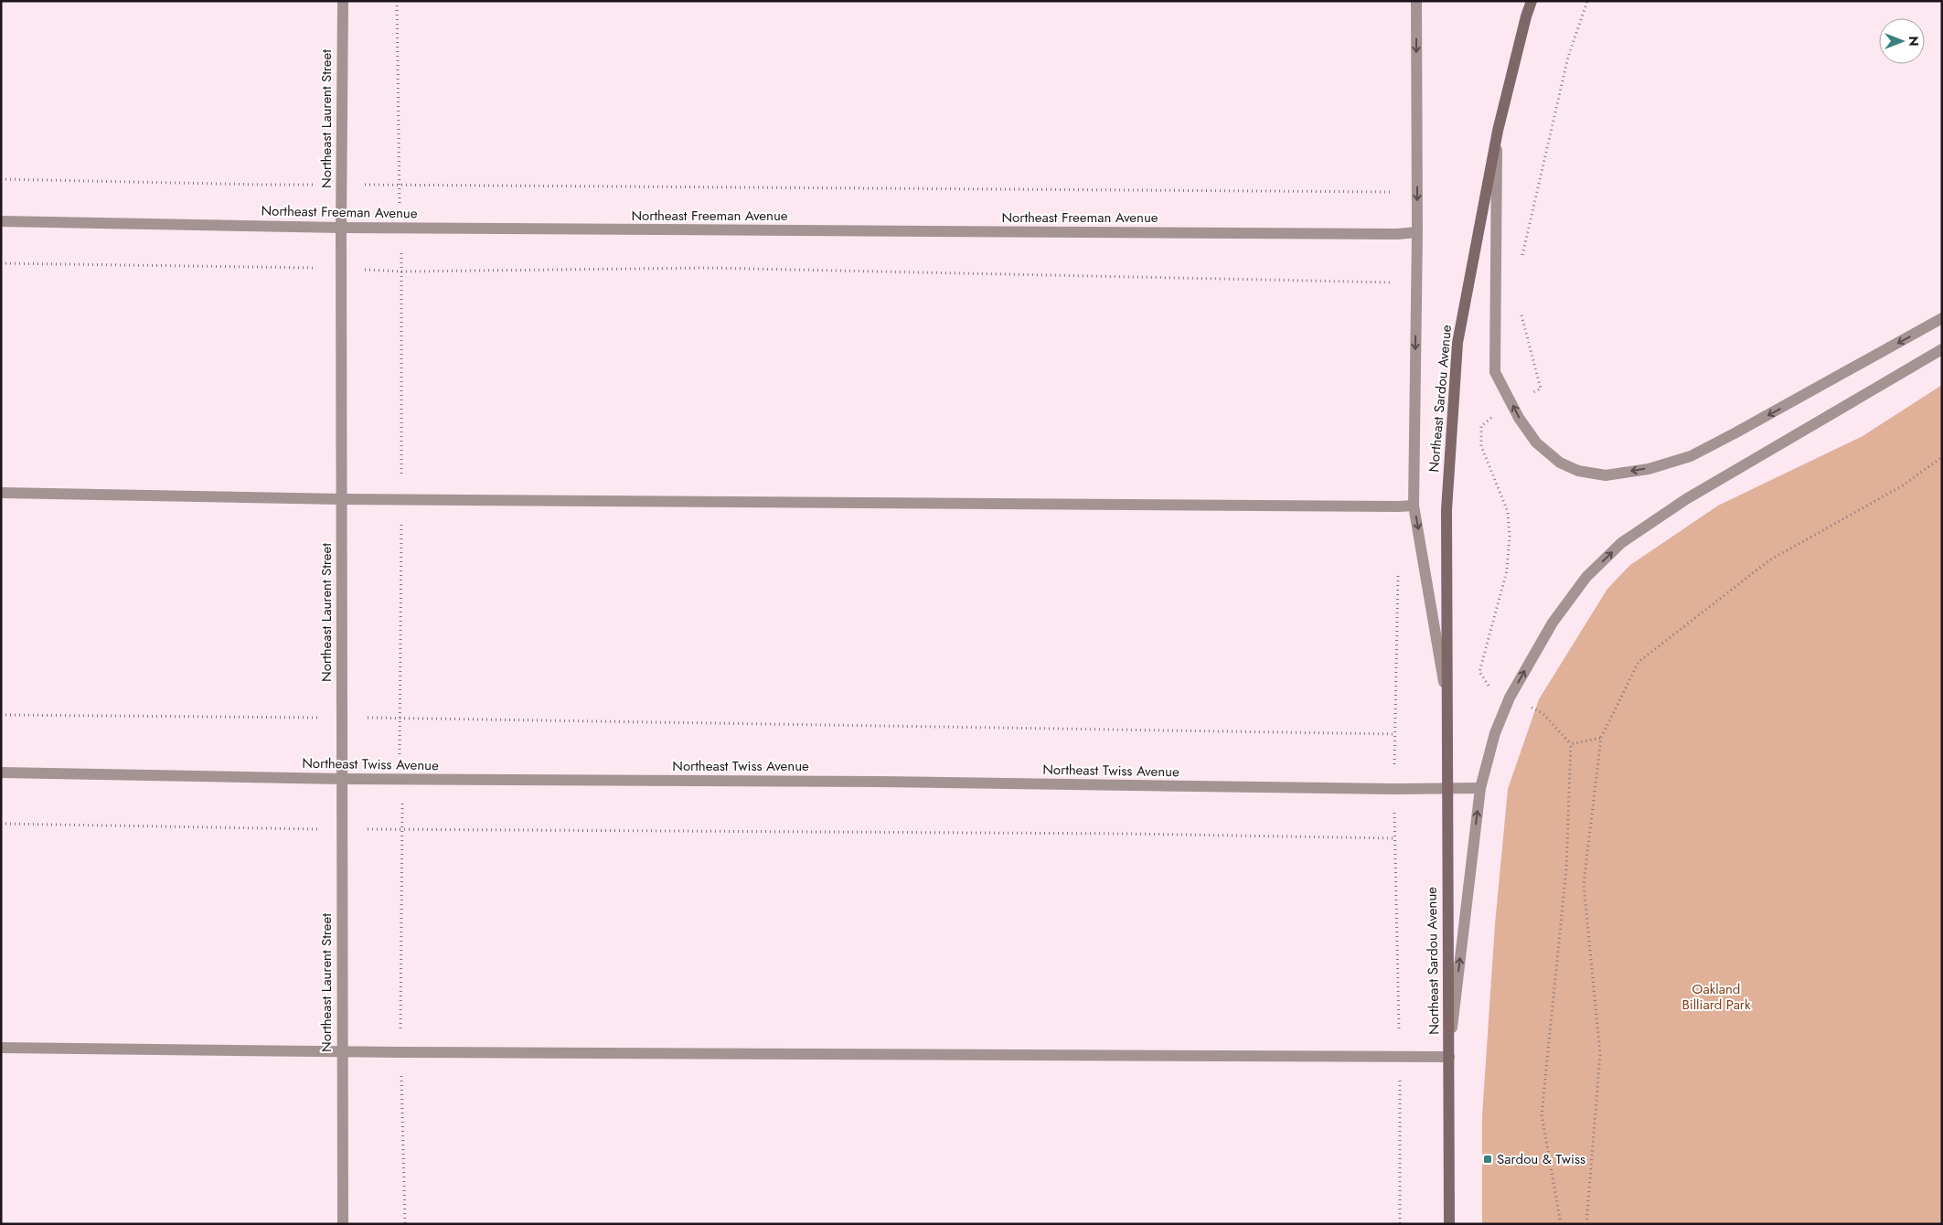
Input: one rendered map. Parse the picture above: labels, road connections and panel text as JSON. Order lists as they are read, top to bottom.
{
  "streets": {
    "main road": ["Northeast Sardou Avenue"],
    "street": ["Northeast Laurent Street", "Northeast Freeman Avenue", "Northeast Twiss Avenue"]
  },
  "crossings": [
    ["Northeast Laurent Street", "Northeast Freeman Avenue"],
    ["Northeast Laurent Street", "Northeast Twiss Avenue"],
    ["Northeast Freeman Avenue", "Northeast Sardou Avenue"],
    ["Northeast Sardou Avenue", "Northeast Twiss Avenue"]
  ],
  "one_way": ["Northeast Sardou Avenue"],
  "parks": ["Oakland Billiard Park"],
  "places": {
    "transit": ["Sardou & Twiss"]
  },
  "north": "right"
}
